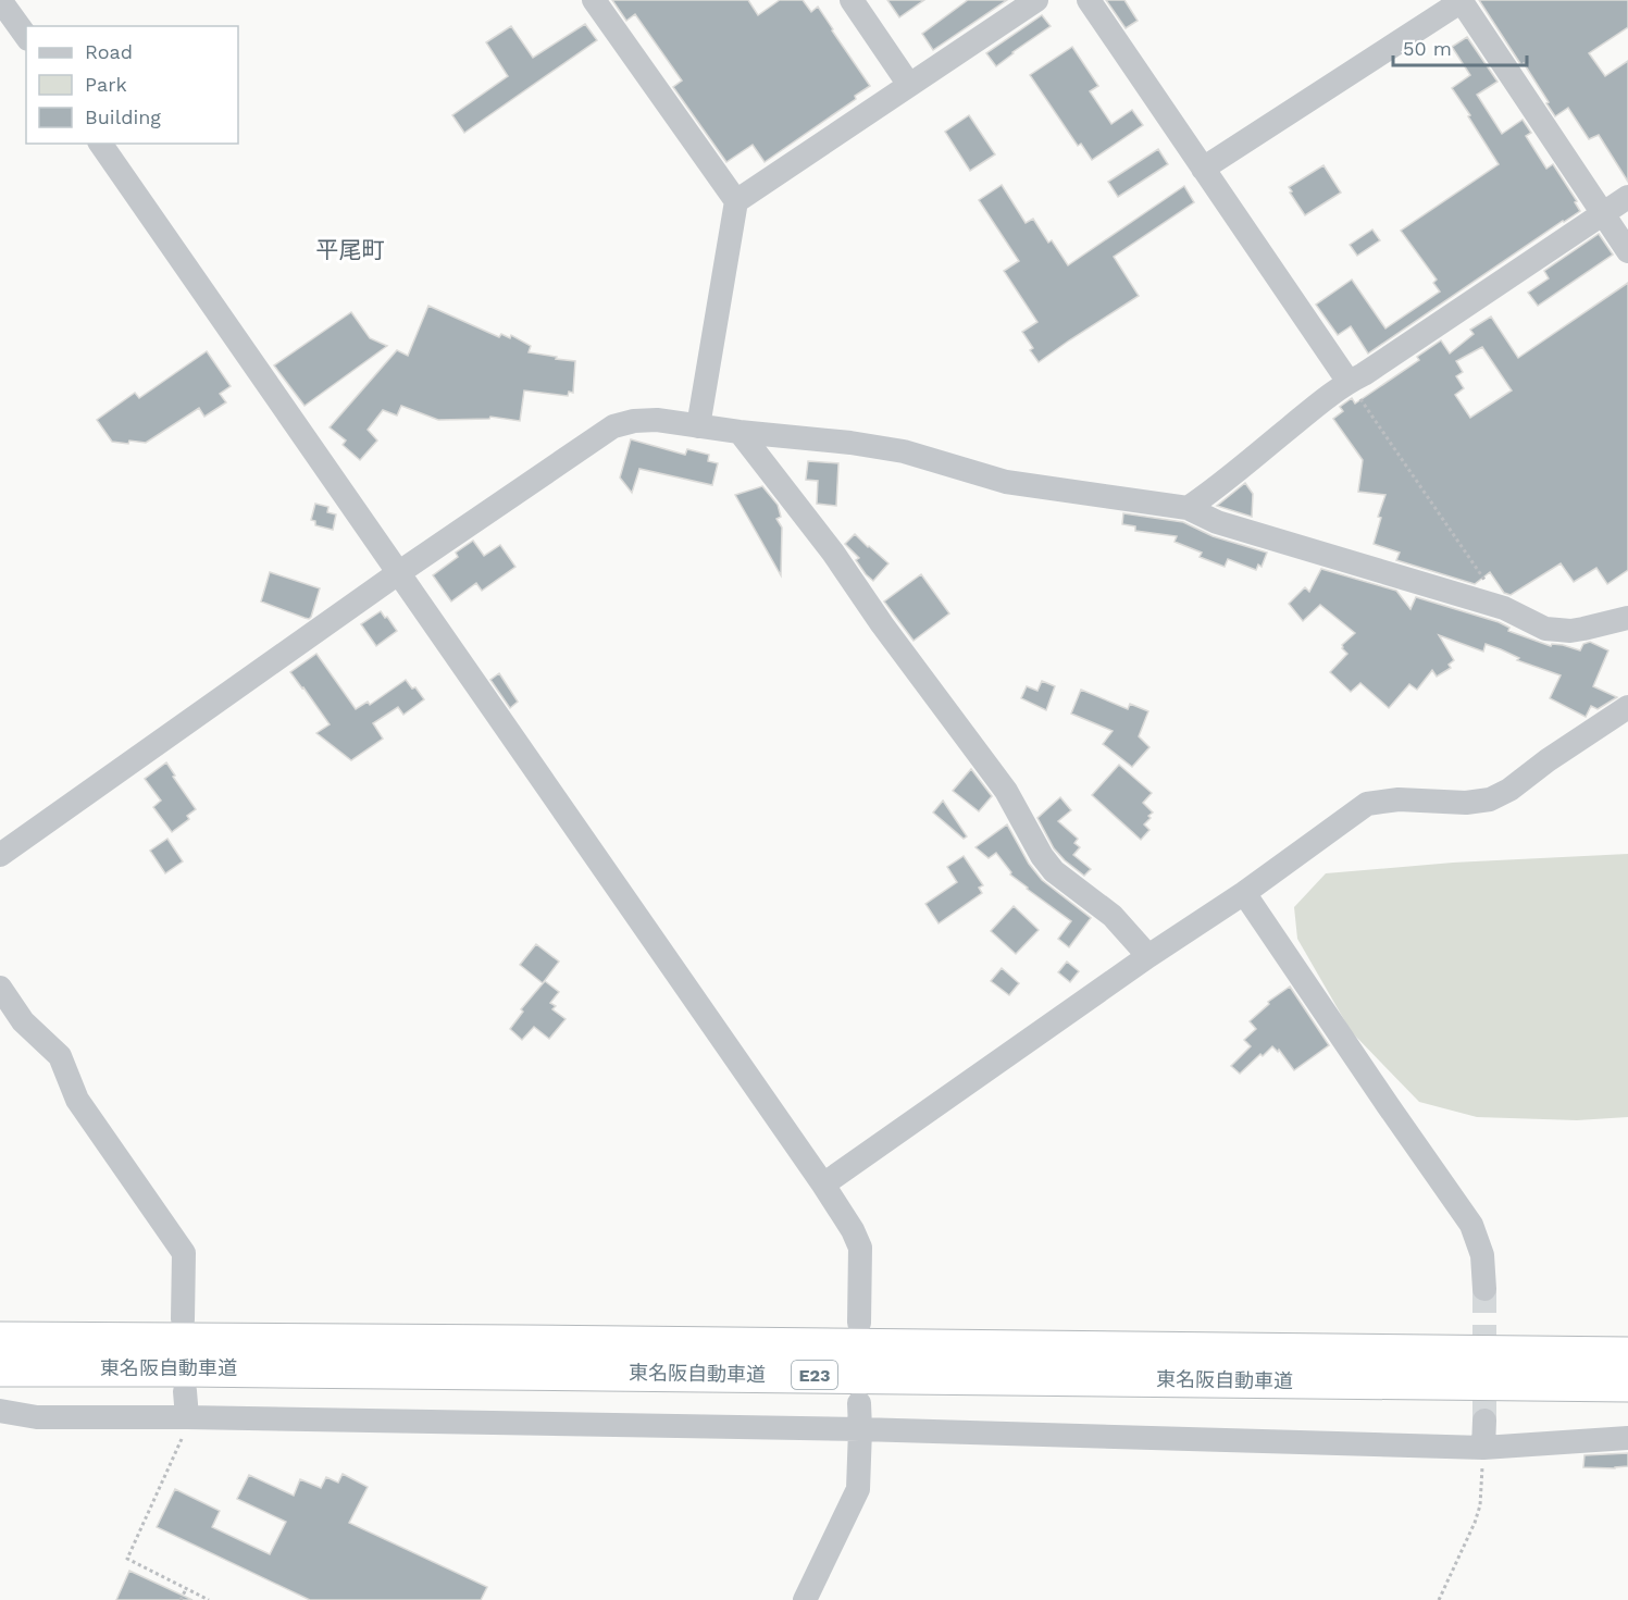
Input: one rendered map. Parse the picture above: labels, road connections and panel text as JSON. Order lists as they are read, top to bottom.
{
  "streets": {
    "highway": ["東名阪自動車道", "E23"]
  },
  "districts": ["平尾町"],
  "legend": ["Road", "Park", "Building"],
  "scale_bar": "50 m"
}
